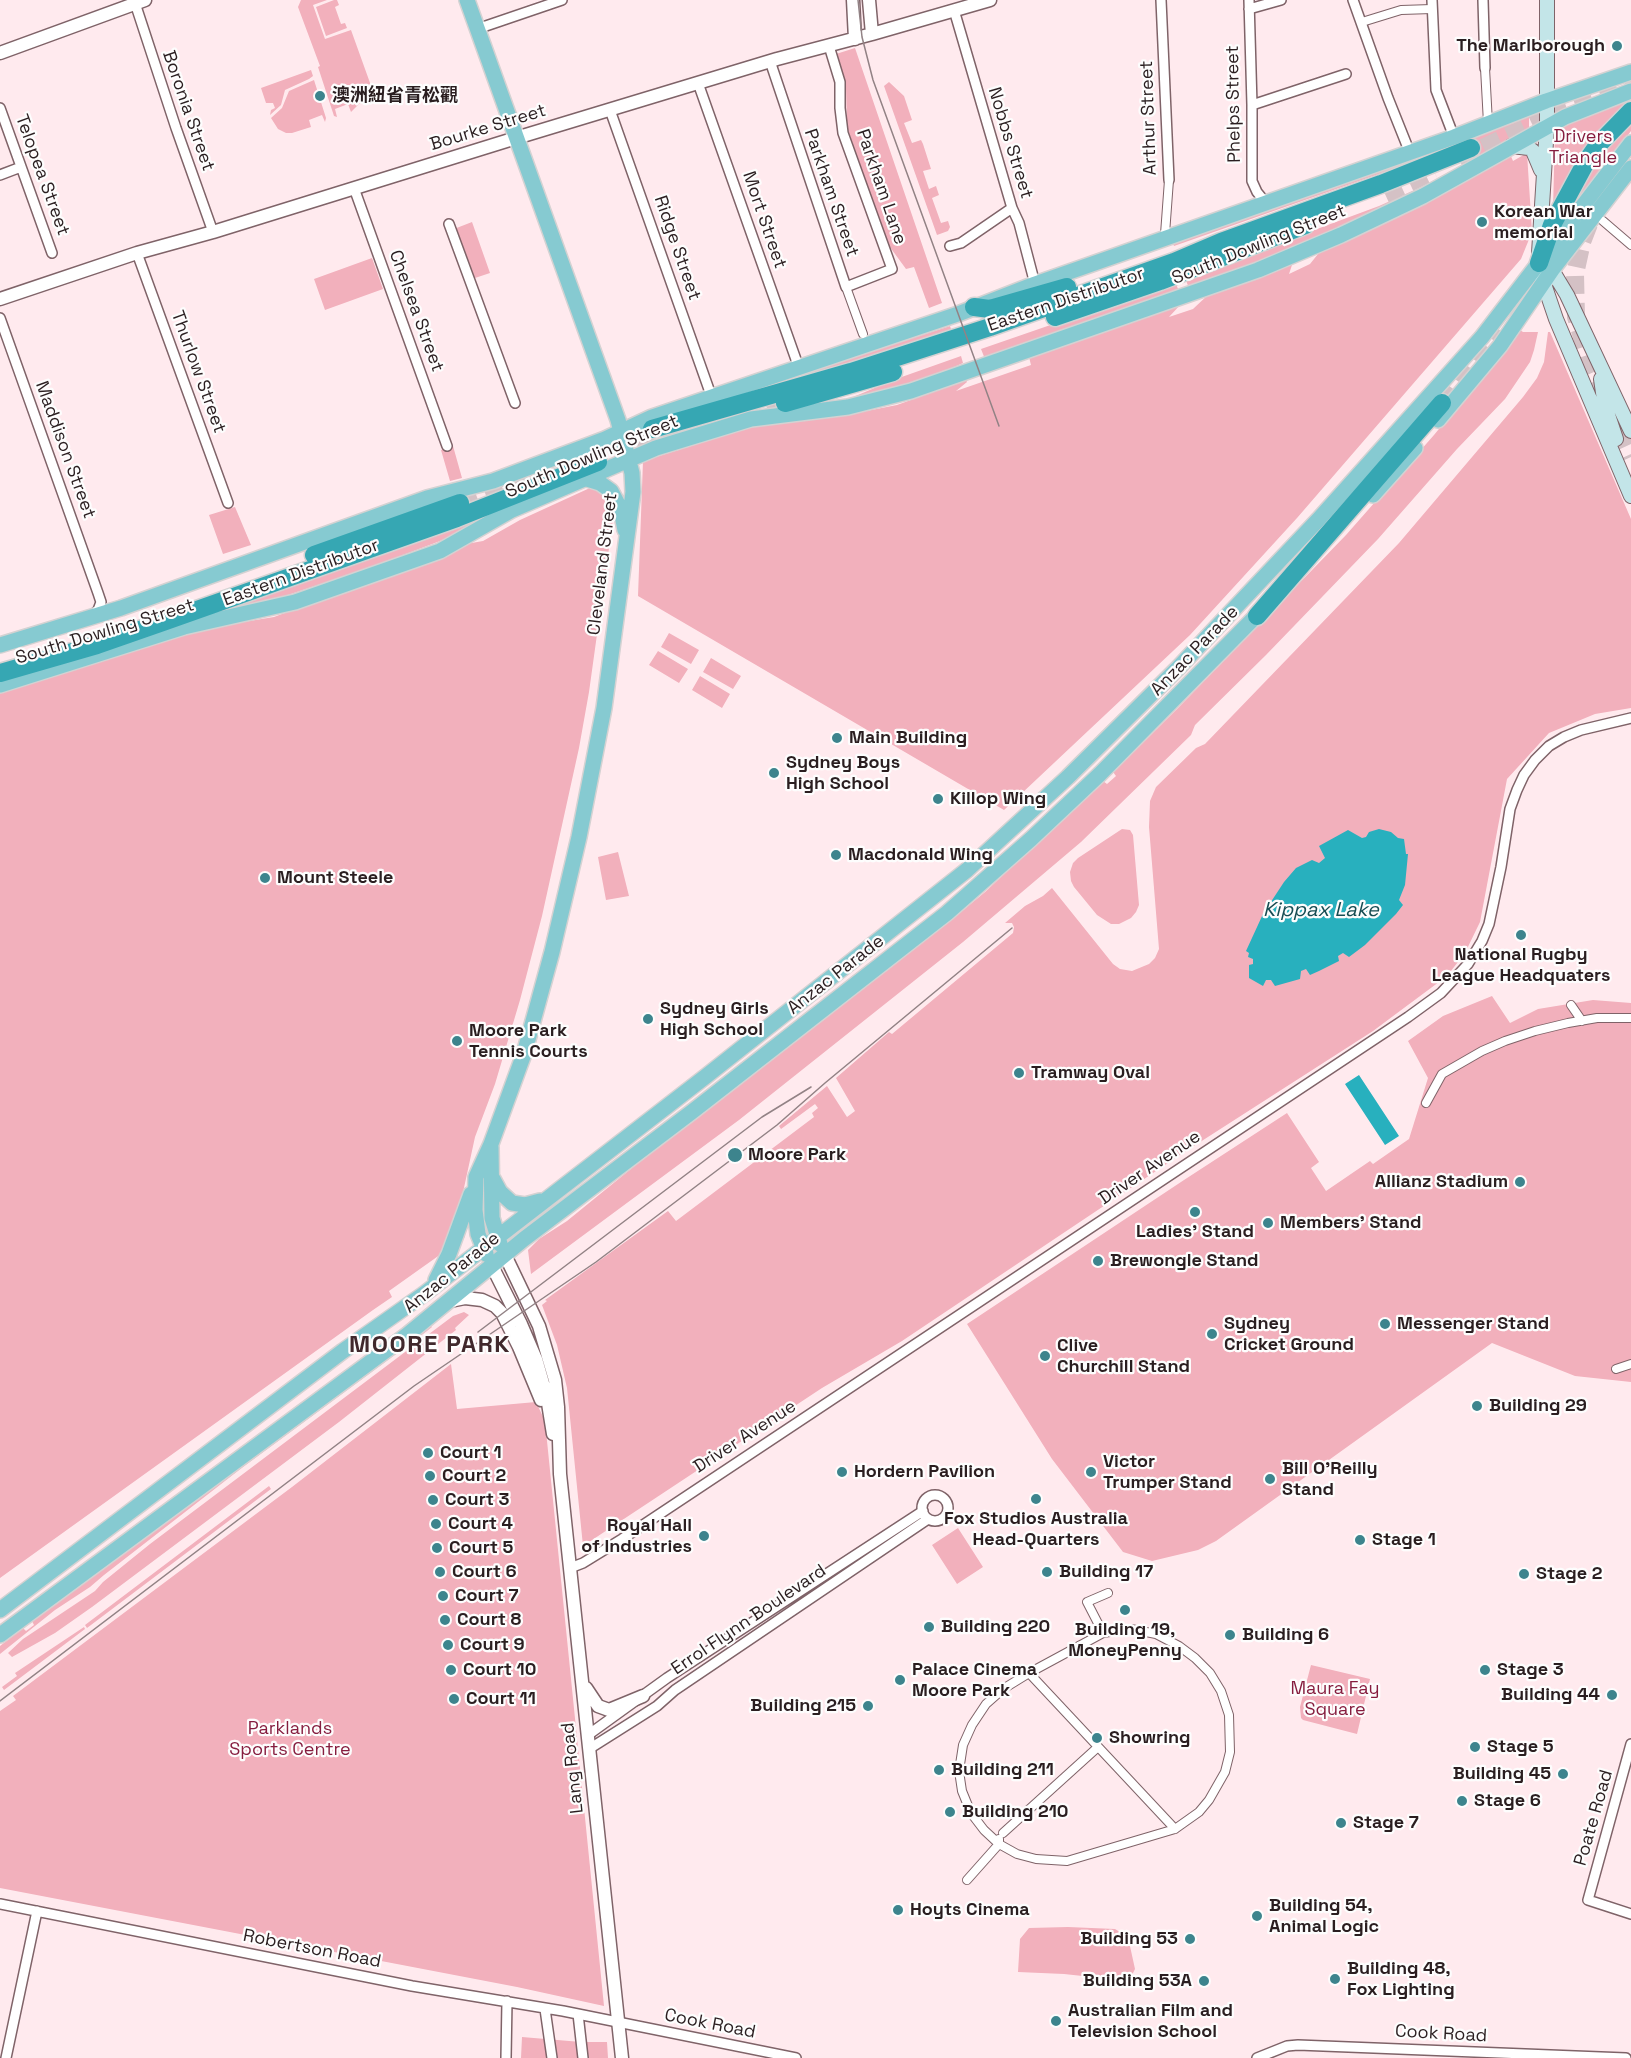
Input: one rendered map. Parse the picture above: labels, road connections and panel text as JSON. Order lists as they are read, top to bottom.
{
  "streets": {
    "highway": ["Eastern Distributor"],
    "main road": ["South Dowling Street", "Cleveland Street", "Anzac Parade"],
    "street": [
      "Phelps Street",
      "Boronia Street",
      "Arthur Street",
      "Bourke Street",
      "Nobbs Street",
      "Telopea Street",
      "Parkham Lane",
      "Parkham Street",
      "Mort Street",
      "Ridge Street",
      "Chelsea Street",
      "Thurlow Street",
      "Maddison Street",
      "Driver Avenue",
      "Errol Flynn Boulevard",
      "Lang Road",
      "Poate Road",
      "Robertson Road",
      "Cook Road"
    ]
  },
  "crossings": [
    ["Phelps Street", "South Dowling Street"],
    ["Boronia Street", "Bourke Street"],
    ["Bourke Street", "Nobbs Street"],
    ["Bourke Street", "Parkham Lane"],
    ["Bourke Street", "Parkham Street"],
    ["Bourke Street", "Mort Street"],
    ["Bourke Street", "Ridge Street"],
    ["Bourke Street", "Chelsea Street"],
    ["Bourke Street", "Thurlow Street"],
    ["Bourke Street", "Cleveland Street"],
    ["Nobbs Street", "South Dowling Street"],
    ["Parkham Lane", "Parkham Street"],
    ["Mort Street", "South Dowling Street"],
    ["South Dowling Street", "Ridge Street"],
    ["South Dowling Street", "Cleveland Street"],
    ["Cleveland Street", "Anzac Parade"],
    ["Cleveland Street", "Lang Road"],
    ["Anzac Parade", "Lang Road"],
    ["Driver Avenue", "Lang Road"],
    ["Errol Flynn Boulevard", "Lang Road"],
    ["Lang Road", "Robertson Road"],
    ["Lang Road", "Cook Road"],
    ["Robertson Road", "Cook Road"]
  ],
  "districts": ["MOORE PARK"],
  "water": ["Kippax Lake"],
  "parks": ["Drivers Triangle", "Maura Fay Square", "Parklands Sports Centre"],
  "places": [
    "The Marlborough",
    "澳洲紐省青松觀",
    "Korean War memorial",
    "Main Building",
    "Sydney Boys High School",
    "Killop Wing",
    "Macdonald Wing",
    "Mount Steele",
    "National Rugby League Headquaters",
    "Sydney Girls High School",
    "Moore Park Tennis Courts",
    "Tramway Oval",
    "Moore Park",
    "Allianz Stadium",
    "Ladies' Stand",
    "Members' Stand",
    "Brewongle Stand",
    "Messenger Stand",
    "Sydney Cricket Ground",
    "Clive Churchill Stand",
    "Building 29",
    "Court 1",
    "Hordern Pavilion",
    "Victor Trumper Stand",
    "Court 2",
    "Bill O'Reilly Stand",
    "Fox Studios Australia Head-Quarters",
    "Court 3",
    "Court 4",
    "Royal Hall of Industries",
    "Stage 1",
    "Court 5",
    "Court 6",
    "Building 17",
    "Stage 2",
    "Court 7",
    "Building 19, MoneyPenny",
    "Court 8",
    "Building 220",
    "Building 6",
    "Court 9",
    "Court 10",
    "Stage 3",
    "Palace Cinema Moore Park",
    "Building 44",
    "Court 11",
    "Building 215",
    "Showring",
    "Stage 5",
    "Building 211",
    "Building 45",
    "Stage 6",
    "Building 210",
    "Stage 7",
    "Hoyts Cinema",
    "Building 54, Animal Logic",
    "Building 53",
    "Building 48, Fox Lighting",
    "Building 53A",
    "Australian Film and Television School"
  ]
}
